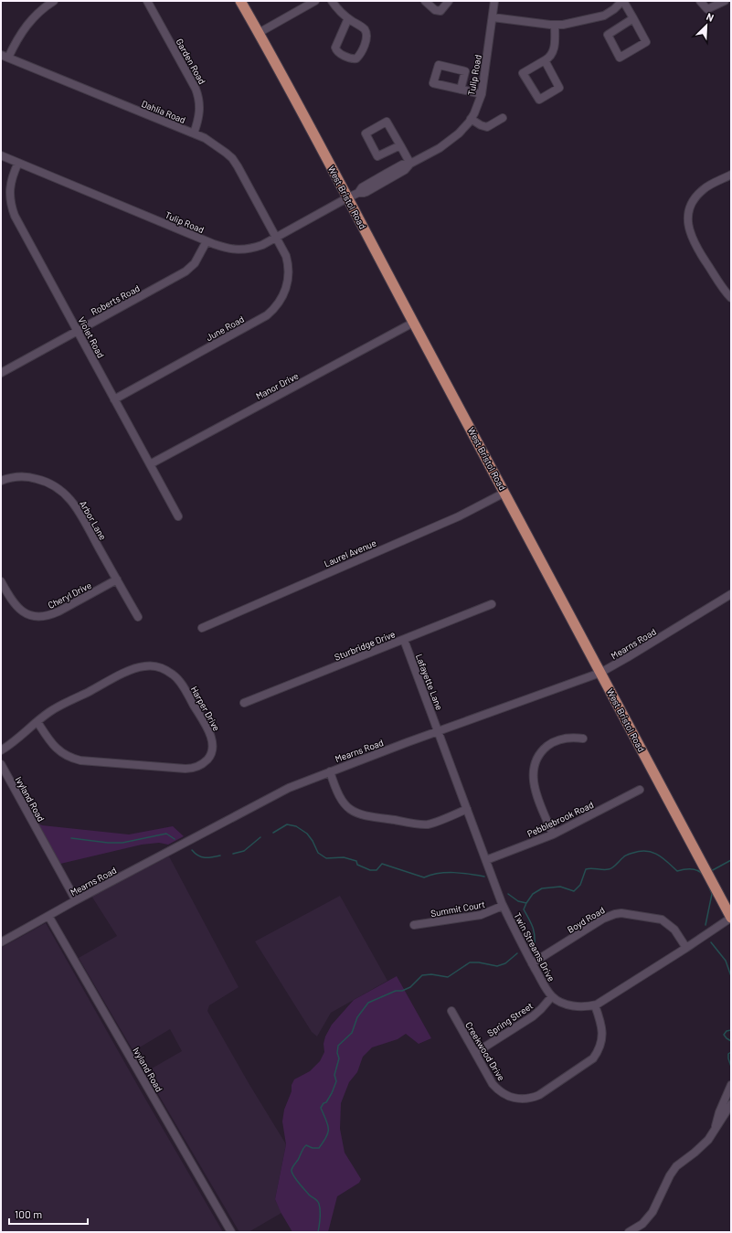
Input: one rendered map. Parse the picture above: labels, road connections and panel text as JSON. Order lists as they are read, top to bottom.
{
  "streets": {
    "main road": ["West Bristol Road"],
    "street": [
      "Garden Road",
      "Tulip Road",
      "Dahlia Road",
      "Roberts Road",
      "June Road",
      "Violet Road",
      "Manor Drive",
      "Arbor Lane",
      "Laurel Avenue",
      "Cheryl Drive",
      "Mearns Road",
      "Sturbridge Drive",
      "Lafayette Lane",
      "Harper Drive",
      "Ivyland Road",
      "Pebblebrook Road",
      "Summit Court",
      "Boyd Road",
      "Twin Streams Drive",
      "Spring Street",
      "Creekwood Drive"
    ]
  },
  "crossings": [
    ["Garden Road", "Dahlia Road"],
    ["Tulip Road", "Dahlia Road"],
    ["Tulip Road", "West Bristol Road"],
    ["Tulip Road", "Roberts Road"],
    ["Tulip Road", "June Road"],
    ["Tulip Road", "Violet Road"],
    ["Dahlia Road", "June Road"],
    ["West Bristol Road", "Manor Drive"],
    ["West Bristol Road", "Laurel Avenue"],
    ["West Bristol Road", "Mearns Road"],
    ["West Bristol Road", "Twin Streams Drive"],
    ["Roberts Road", "Violet Road"],
    ["June Road", "Violet Road"],
    ["Violet Road", "Manor Drive"],
    ["Arbor Lane", "Cheryl Drive"],
    ["Mearns Road", "Lafayette Lane"],
    ["Mearns Road", "Ivyland Road"],
    ["Mearns Road", "Twin Streams Drive"],
    ["Sturbridge Drive", "Lafayette Lane"],
    ["Lafayette Lane", "Twin Streams Drive"],
    ["Pebblebrook Road", "Twin Streams Drive"],
    ["Summit Court", "Twin Streams Drive"],
    ["Boyd Road", "Twin Streams Drive"],
    ["Twin Streams Drive", "Spring Street"],
    ["Twin Streams Drive", "Creekwood Drive"],
    ["Spring Street", "Creekwood Drive"]
  ],
  "scale_bar": "100 m",
  "north": "top right"
}
